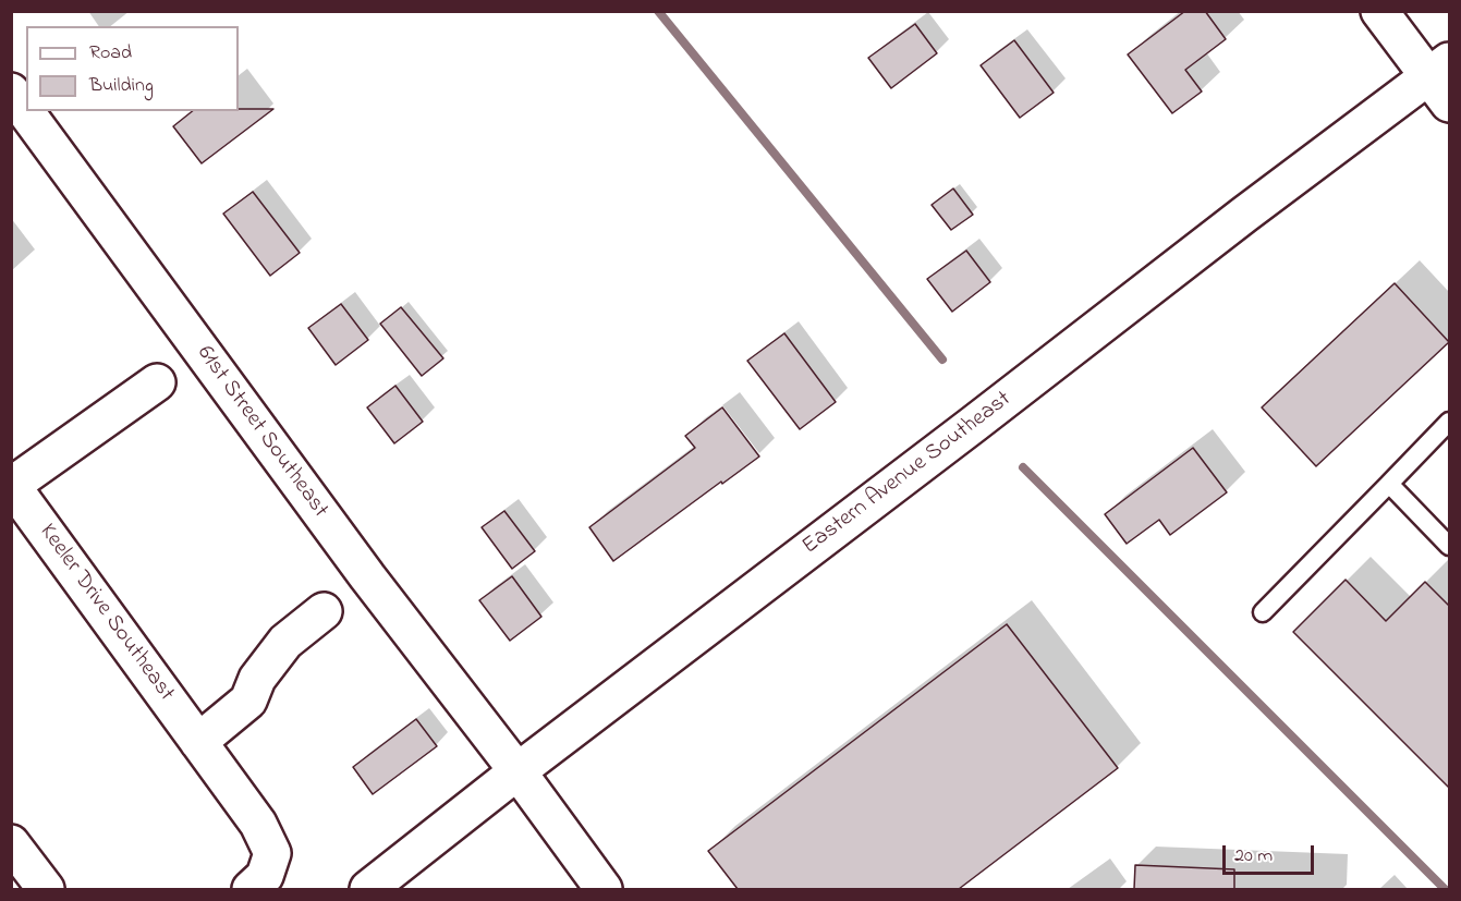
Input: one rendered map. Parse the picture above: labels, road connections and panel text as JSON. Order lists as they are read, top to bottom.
{
  "streets": {
    "street": ["61st Street Southeast", "Eastern Avenue Southeast", "Keeler Drive Southeast"]
  },
  "crossings": [
    ["61st Street Southeast", "Eastern Avenue Southeast"]
  ],
  "legend": ["Road", "Building"],
  "scale_bar": "20 m"
}
